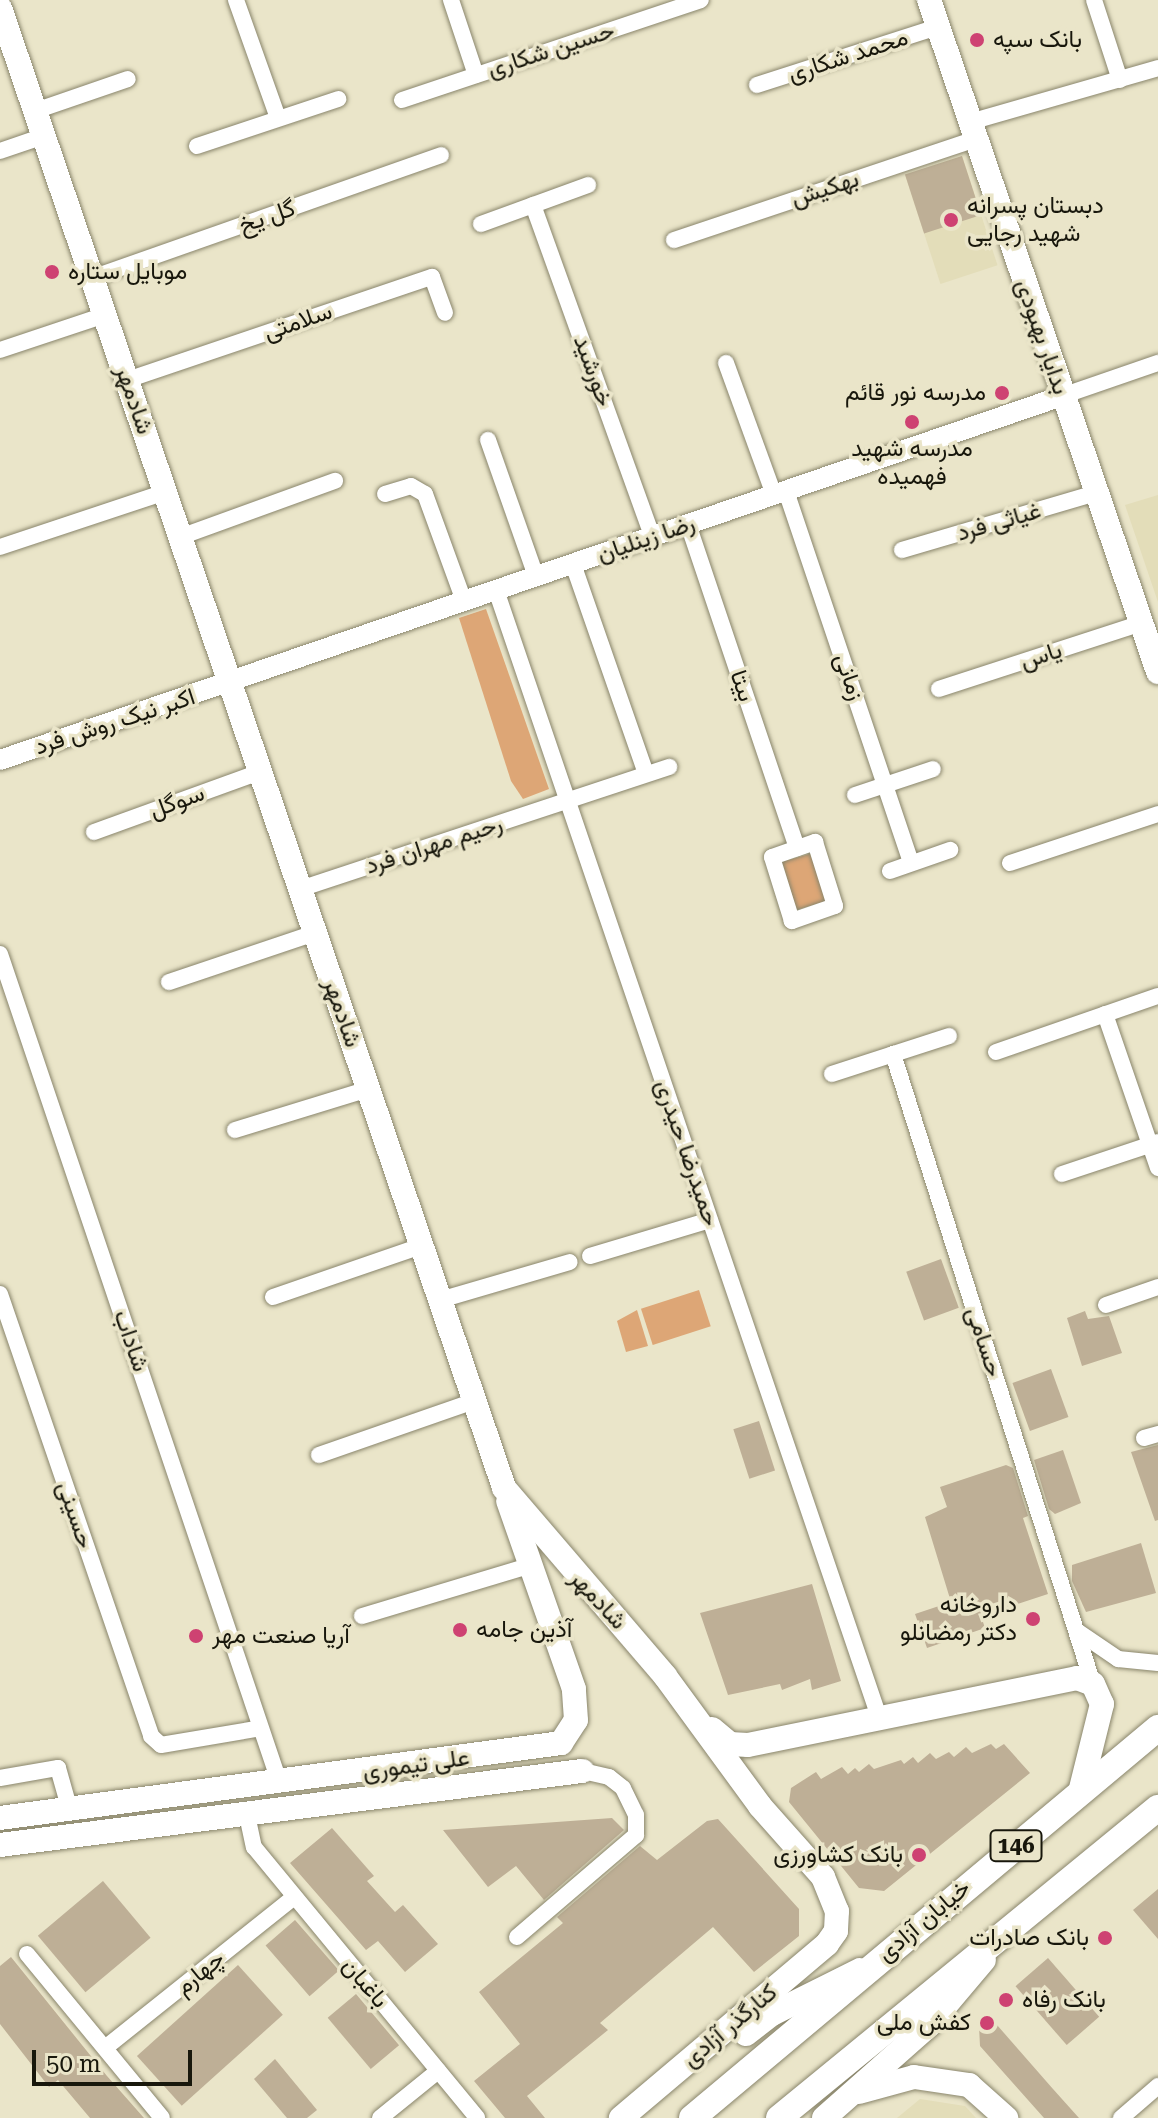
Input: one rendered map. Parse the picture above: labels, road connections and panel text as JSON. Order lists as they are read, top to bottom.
{
  "streets": {
    "main road": [
      "بدایار بهبودی",
      "شادمهر",
      "علی تیموری",
      "146",
      "خیابان آزادی",
      "کنارگذر آزادی"
    ],
    "street": [
      "حسین شکاری",
      "محمد شکاری",
      "بهکیش",
      "گل یخ",
      "سلامتی",
      "خورشید",
      "غیاثی فرد",
      "رضا زینلیان",
      "یاس",
      "زمانی",
      "بیتا",
      "اکبر نیک روش فرد",
      "سوگل",
      "رحیم مهران فرد",
      "حمیدرضا حیدری",
      "شاداب",
      "حسامی",
      "حسینی",
      "چهارم",
      "باغبان"
    ]
  },
  "crossings": [
    ["محمد شکاری", "بدایار بهبودی"],
    ["بهکیش", "بدایار بهبودی"],
    ["گل یخ", "شادمهر"],
    ["سلامتی", "شادمهر"],
    ["بدایار بهبودی", "غیاثی فرد"],
    ["بدایار بهبودی", "رضا زینلیان"],
    ["بدایار بهبودی", "یاس"],
    ["خورشید", "رضا زینلیان"],
    ["شادمهر", "رضا زینلیان"],
    ["شادمهر", "اکبر نیک روش فرد"],
    ["شادمهر", "سوگل"],
    ["شادمهر", "رحیم مهران فرد"],
    ["شادمهر", "علی تیموری"],
    ["شادمهر", "کنارگذر آزادی"],
    ["رضا زینلیان", "زمانی"],
    ["رضا زینلیان", "بیتا"],
    ["رضا زینلیان", "اکبر نیک روش فرد"],
    ["رضا زینلیان", "حمیدرضا حیدری"],
    ["رحیم مهران فرد", "حمیدرضا حیدری"],
    ["شاداب", "حسینی"],
    ["شاداب", "علی تیموری"],
    ["علی تیموری", "باغبان"],
    ["خیابان آزادی", "کنارگذر آزادی"],
    ["چهارم", "باغبان"]
  ],
  "places": [
    "بانک سپه",
    "دبستان پسرانه شهید رجایی",
    "موبایل ستاره",
    "مدرسه نور قائم",
    "مدرسه شهید فهمیده",
    "داروخانه دکتر رمضانلو",
    "آذین جامه",
    "آریا صنعت مهر",
    "بانک کشاورزی",
    "بانک صادرات",
    "بانک رفاه",
    "کفش ملی"
  ],
  "scale_bar": "50 m"
}
